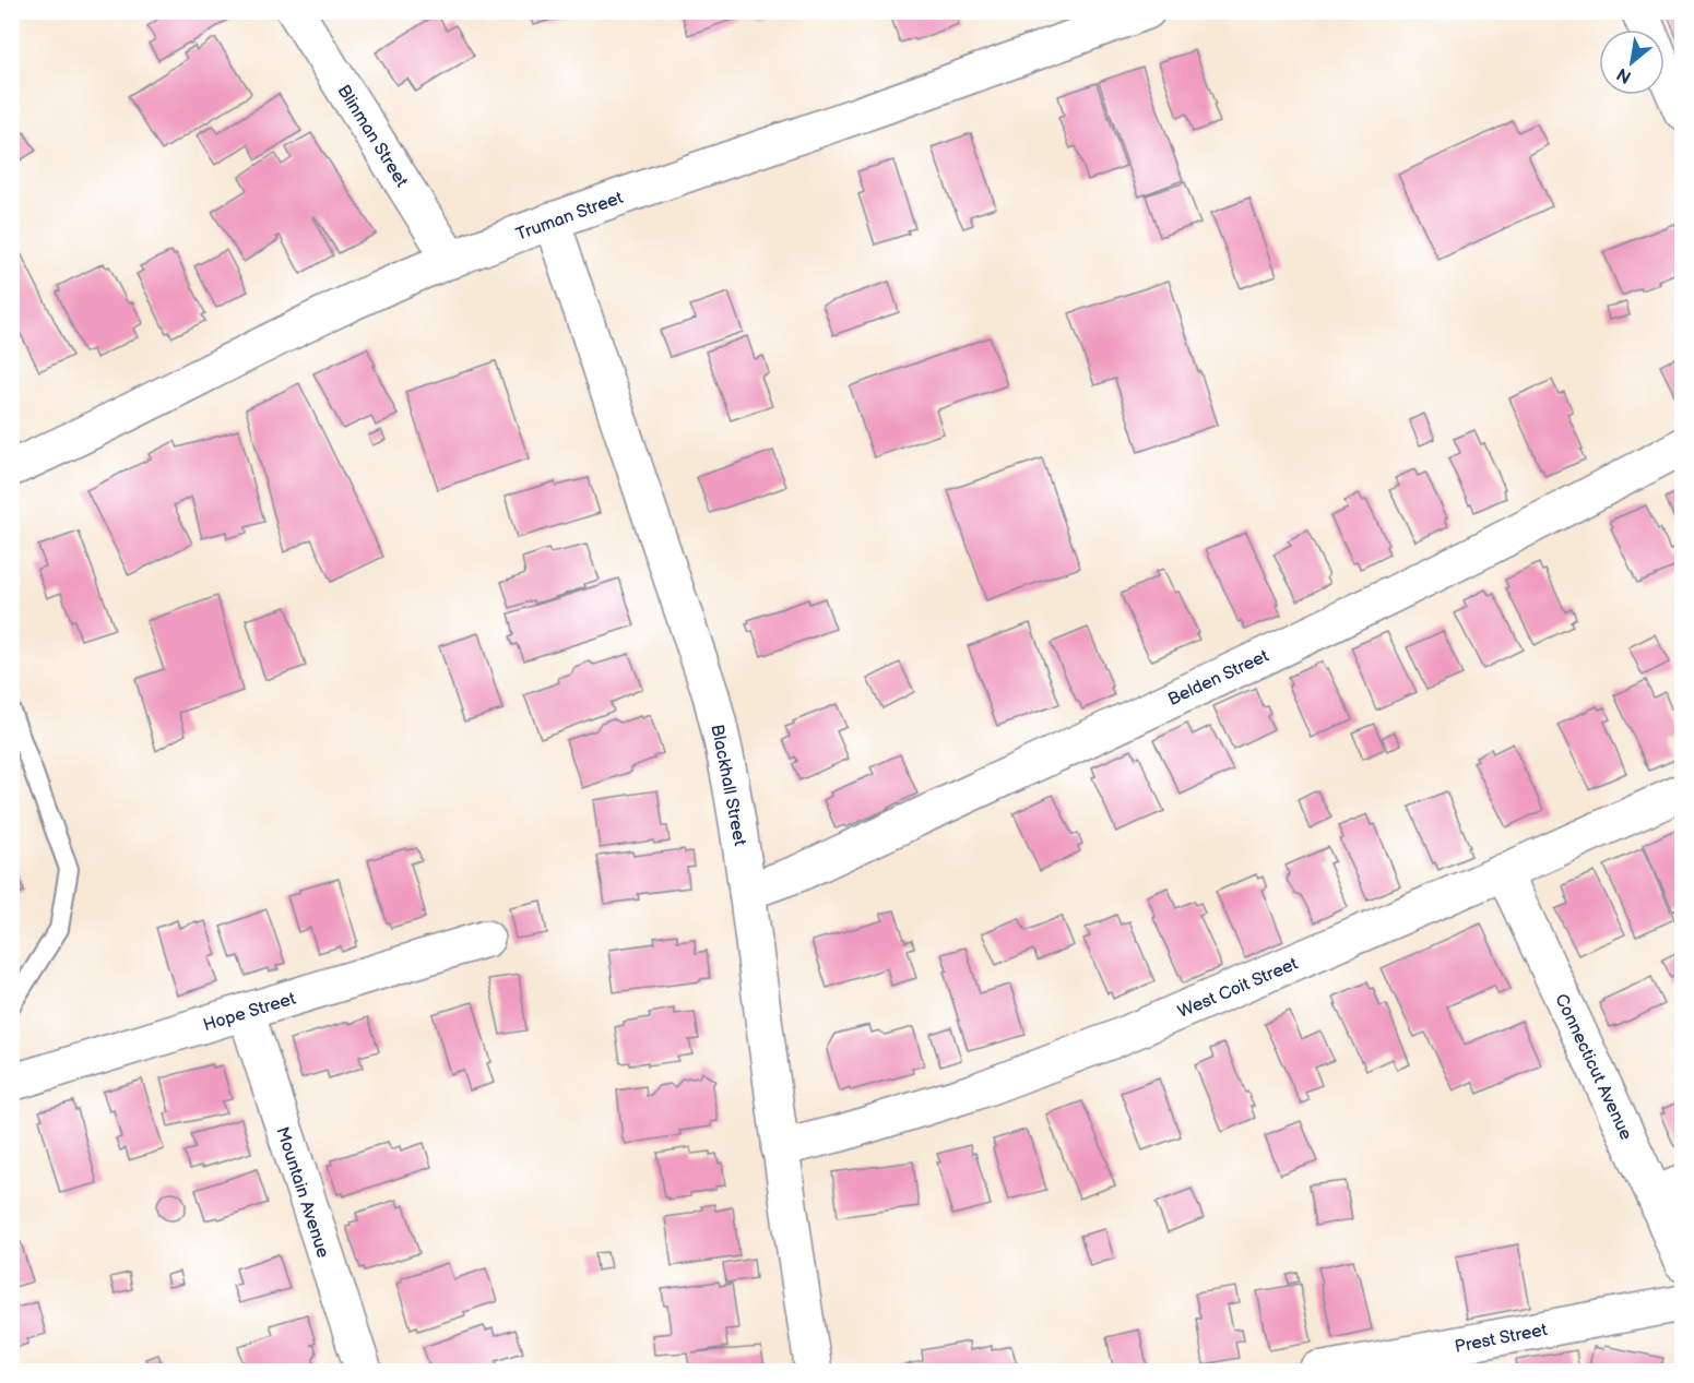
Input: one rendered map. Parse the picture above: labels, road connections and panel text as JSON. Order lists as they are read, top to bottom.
{
  "streets": {
    "street": [
      "Blinman Street",
      "Truman Street",
      "Belden Street",
      "Blackhall Street",
      "West Coit Street",
      "Hope Street",
      "Connecticut Avenue",
      "Mountain Avenue",
      "Prest Street"
    ]
  },
  "crossings": [
    ["Blinman Street", "Truman Street"],
    ["Truman Street", "Blackhall Street"],
    ["Belden Street", "Blackhall Street"],
    ["Blackhall Street", "West Coit Street"],
    ["West Coit Street", "Connecticut Avenue"],
    ["Hope Street", "Mountain Avenue"]
  ],
  "north": "bottom left"
}
